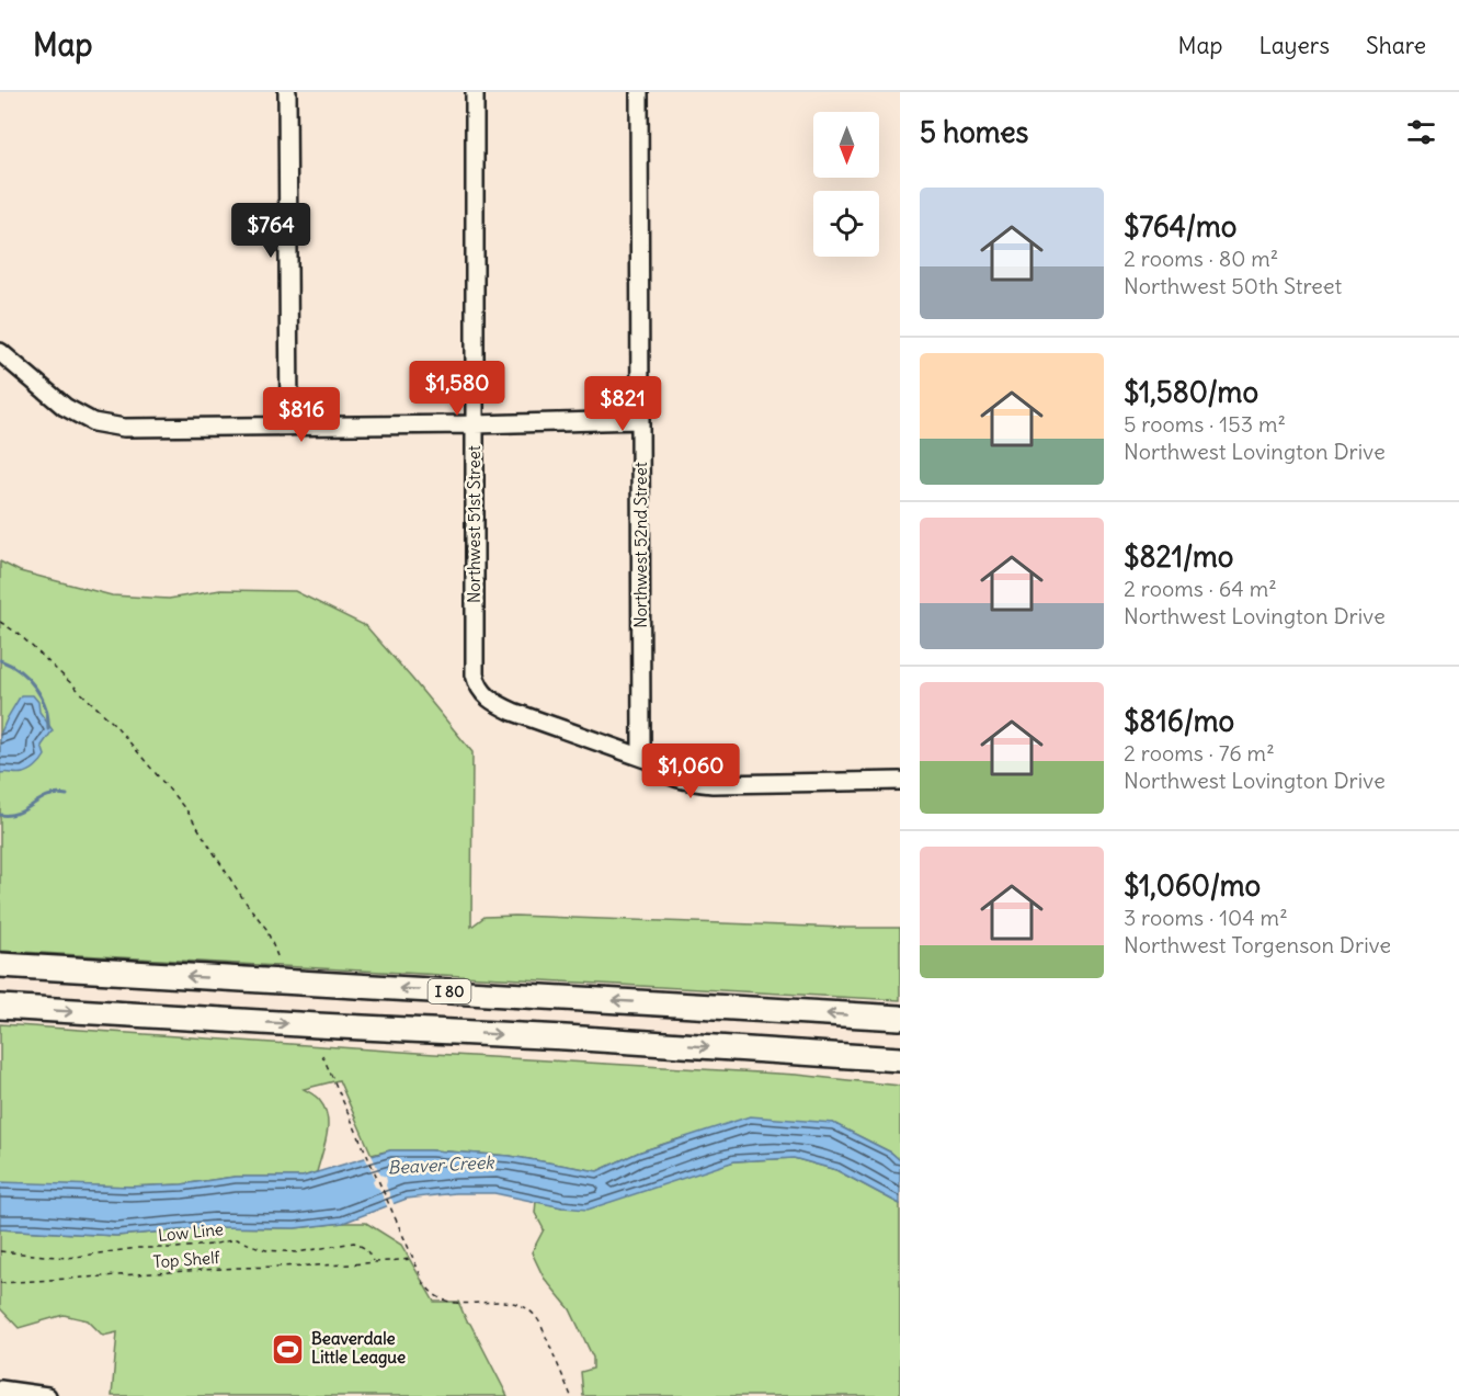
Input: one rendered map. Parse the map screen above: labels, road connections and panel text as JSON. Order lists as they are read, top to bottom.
{
  "streets": {
    "highway": ["I 80"],
    "street": ["Northwest 51st Street", "Northwest 52nd Street"],
    "path": ["Low Line", "Top Shelf"]
  },
  "crossings": [
    ["Northwest 51st Street", "Northwest 52nd Street"],
    ["Low Line", "Top Shelf"]
  ],
  "water": ["Beaver Creek"],
  "places": {
    "sports": ["Beaverdale Little League"]
  },
  "north": "bottom",
  "page": {
    "header": "Map",
    "nav": ["Map", "Layers", "Share"],
    "heading": "5 homes",
    "list": [
      {
        "name": "$764/mo",
        "note": "2 rooms · 80 m² · Northwest 50th Street"
      },
      {
        "name": "$1,580/mo",
        "note": "5 rooms · 153 m² · Northwest Lovington Drive"
      },
      {
        "name": "$821/mo",
        "note": "2 rooms · 64 m² · Northwest Lovington Drive"
      },
      {
        "name": "$816/mo",
        "note": "2 rooms · 76 m² · Northwest Lovington Drive"
      },
      {
        "name": "$1,060/mo",
        "note": "3 rooms · 104 m² · Northwest Torgenson Drive"
      }
    ],
    "price": [
      "$764",
      "$1,580",
      "$821",
      "$816",
      "$1,060"
    ]
  }
}
